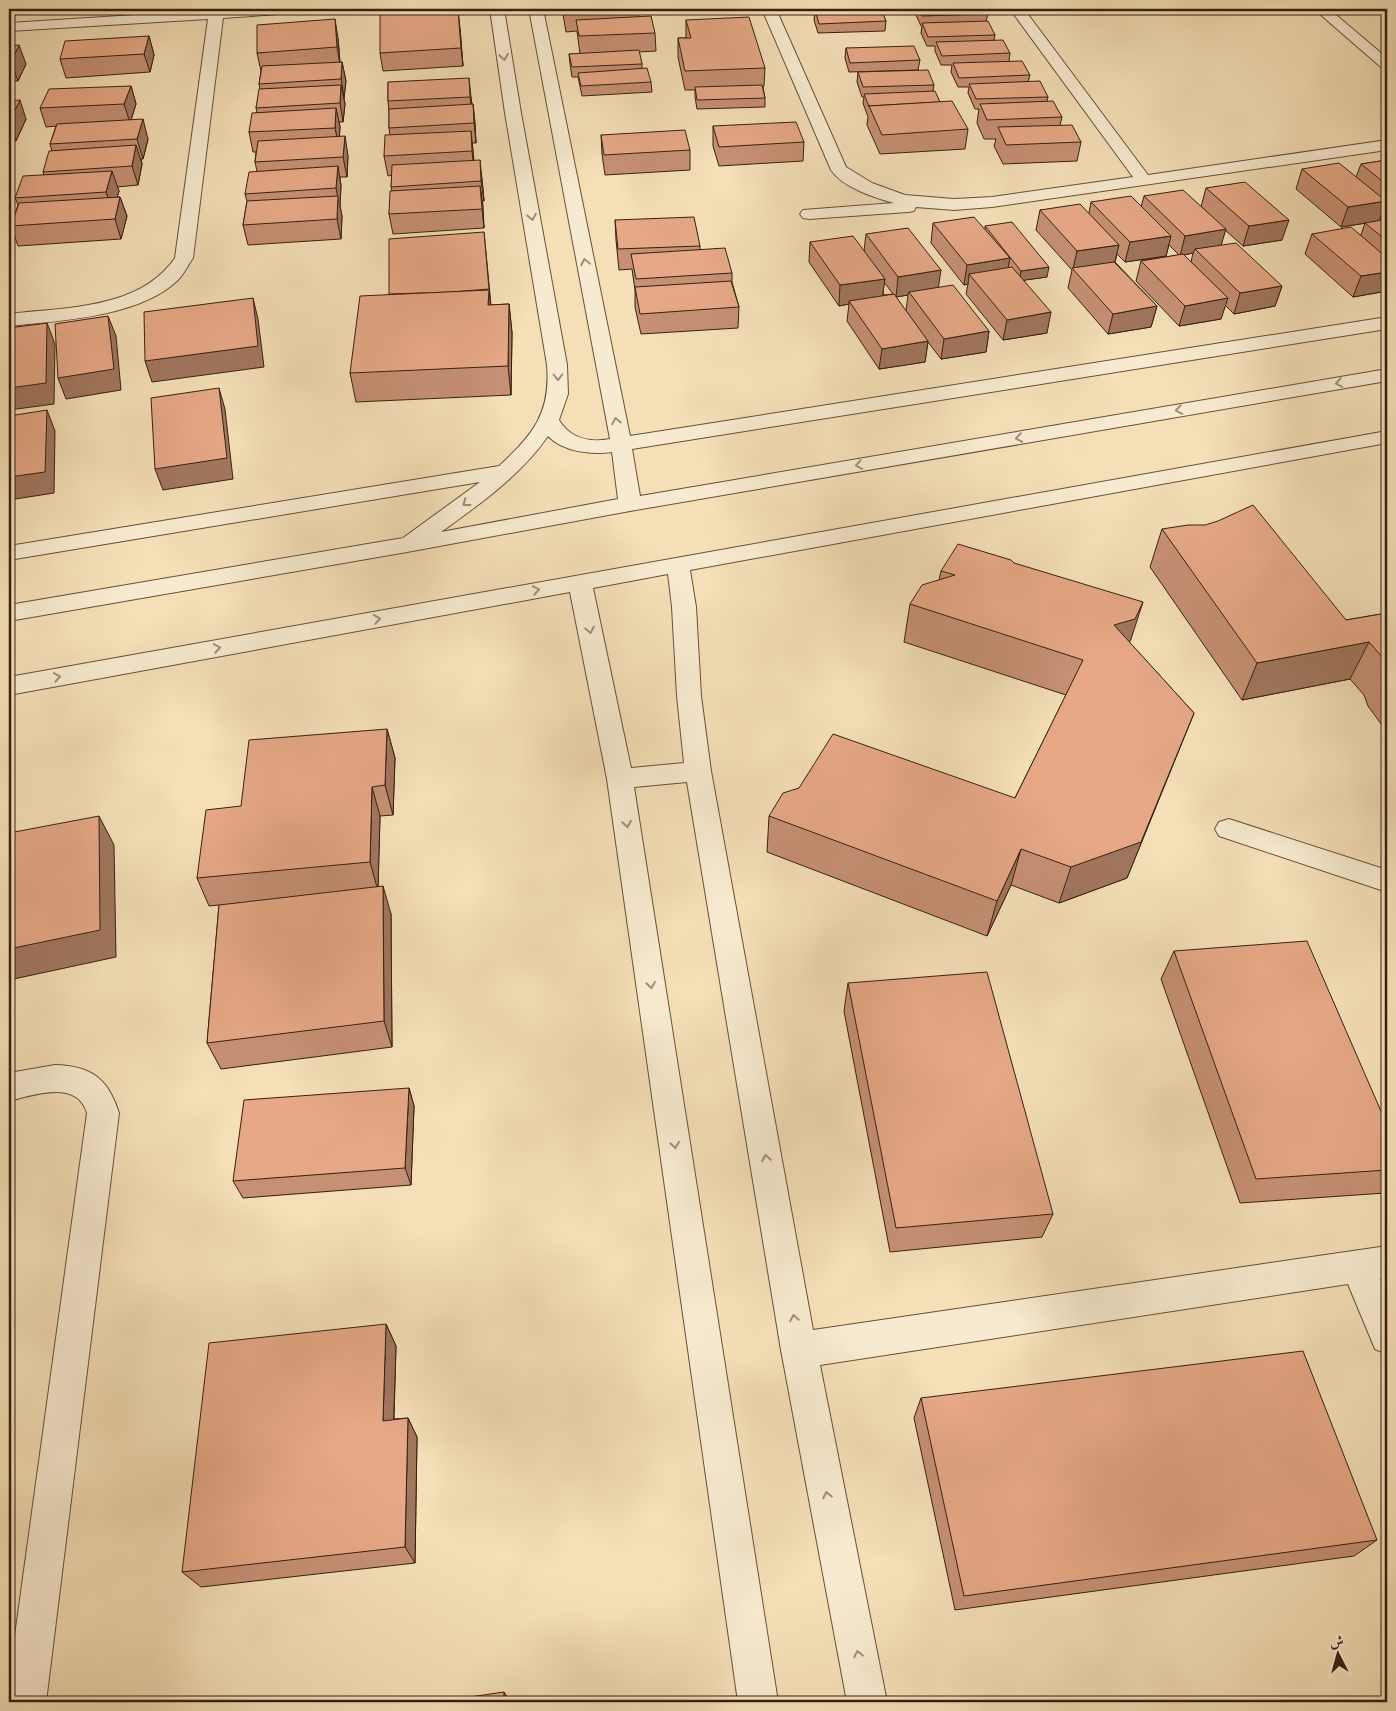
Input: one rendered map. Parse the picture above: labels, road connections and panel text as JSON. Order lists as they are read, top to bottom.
{
  "north": "top"
}
